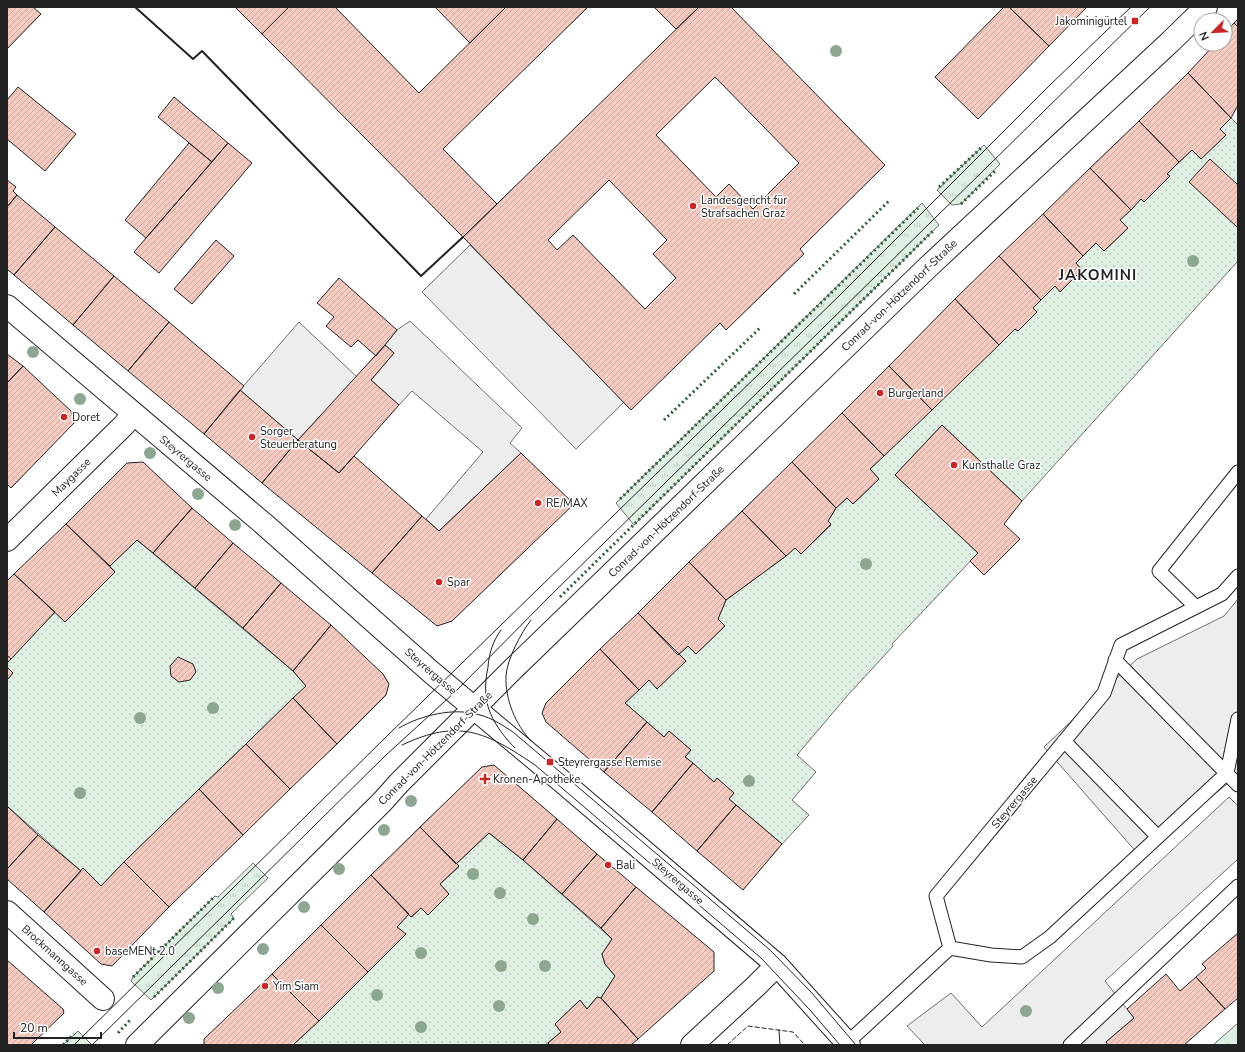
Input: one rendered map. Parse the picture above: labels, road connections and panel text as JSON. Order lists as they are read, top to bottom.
{
  "streets": {
    "street": [
      "Conrad-von-Hötzendorf-Straße",
      "Steyrergasse",
      "Maygasse",
      "Brockmanngasse"
    ]
  },
  "crossings": [
    ["Conrad-von-Hötzendorf-Straße", "Steyrergasse"],
    ["Steyrergasse", "Maygasse"]
  ],
  "districts": ["JAKOMINI"],
  "places": {
    "transit": ["Jakominigürtel", "Steyrergasse Remise"],
    "other": [
      "Landesgericht für Strafsachen Graz",
      "Burgerland",
      "Doret",
      "Sorger Steuerberatung",
      "Kunsthalle Graz",
      "RE/MAX",
      "Spar",
      "Bali",
      "baseMENt 2.0",
      "Yim Siam"
    ],
    "health": ["Kronen-Apotheke"]
  },
  "scale_bar": "20 m",
  "north": "bottom left"
}
